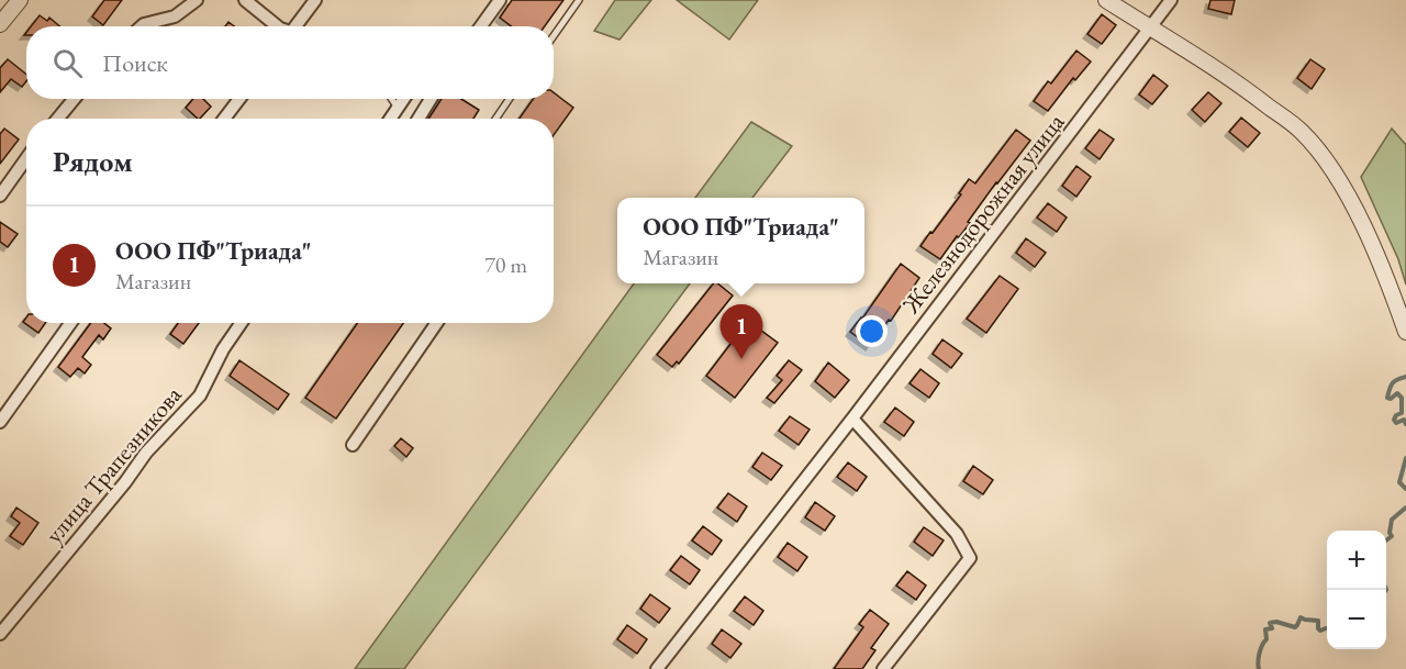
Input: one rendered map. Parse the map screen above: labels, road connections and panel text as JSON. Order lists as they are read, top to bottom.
{
  "streets": {
    "street": ["Железнодорожная улица", "улица Трапезникова"]
  },
  "page": {
    "search": "Поиск",
    "heading": "Рядом",
    "popup": ["ООО ПФ\"Триада\"", "Магазин"],
    "list": [
      {
        "mark": "1",
        "name": "ООО ПФ\"Триада\"",
        "note": "Магазин",
        "value": "70 m"
      }
    ],
    "pins": "1",
    "map_buttons": ["+", "−"]
  }
}
